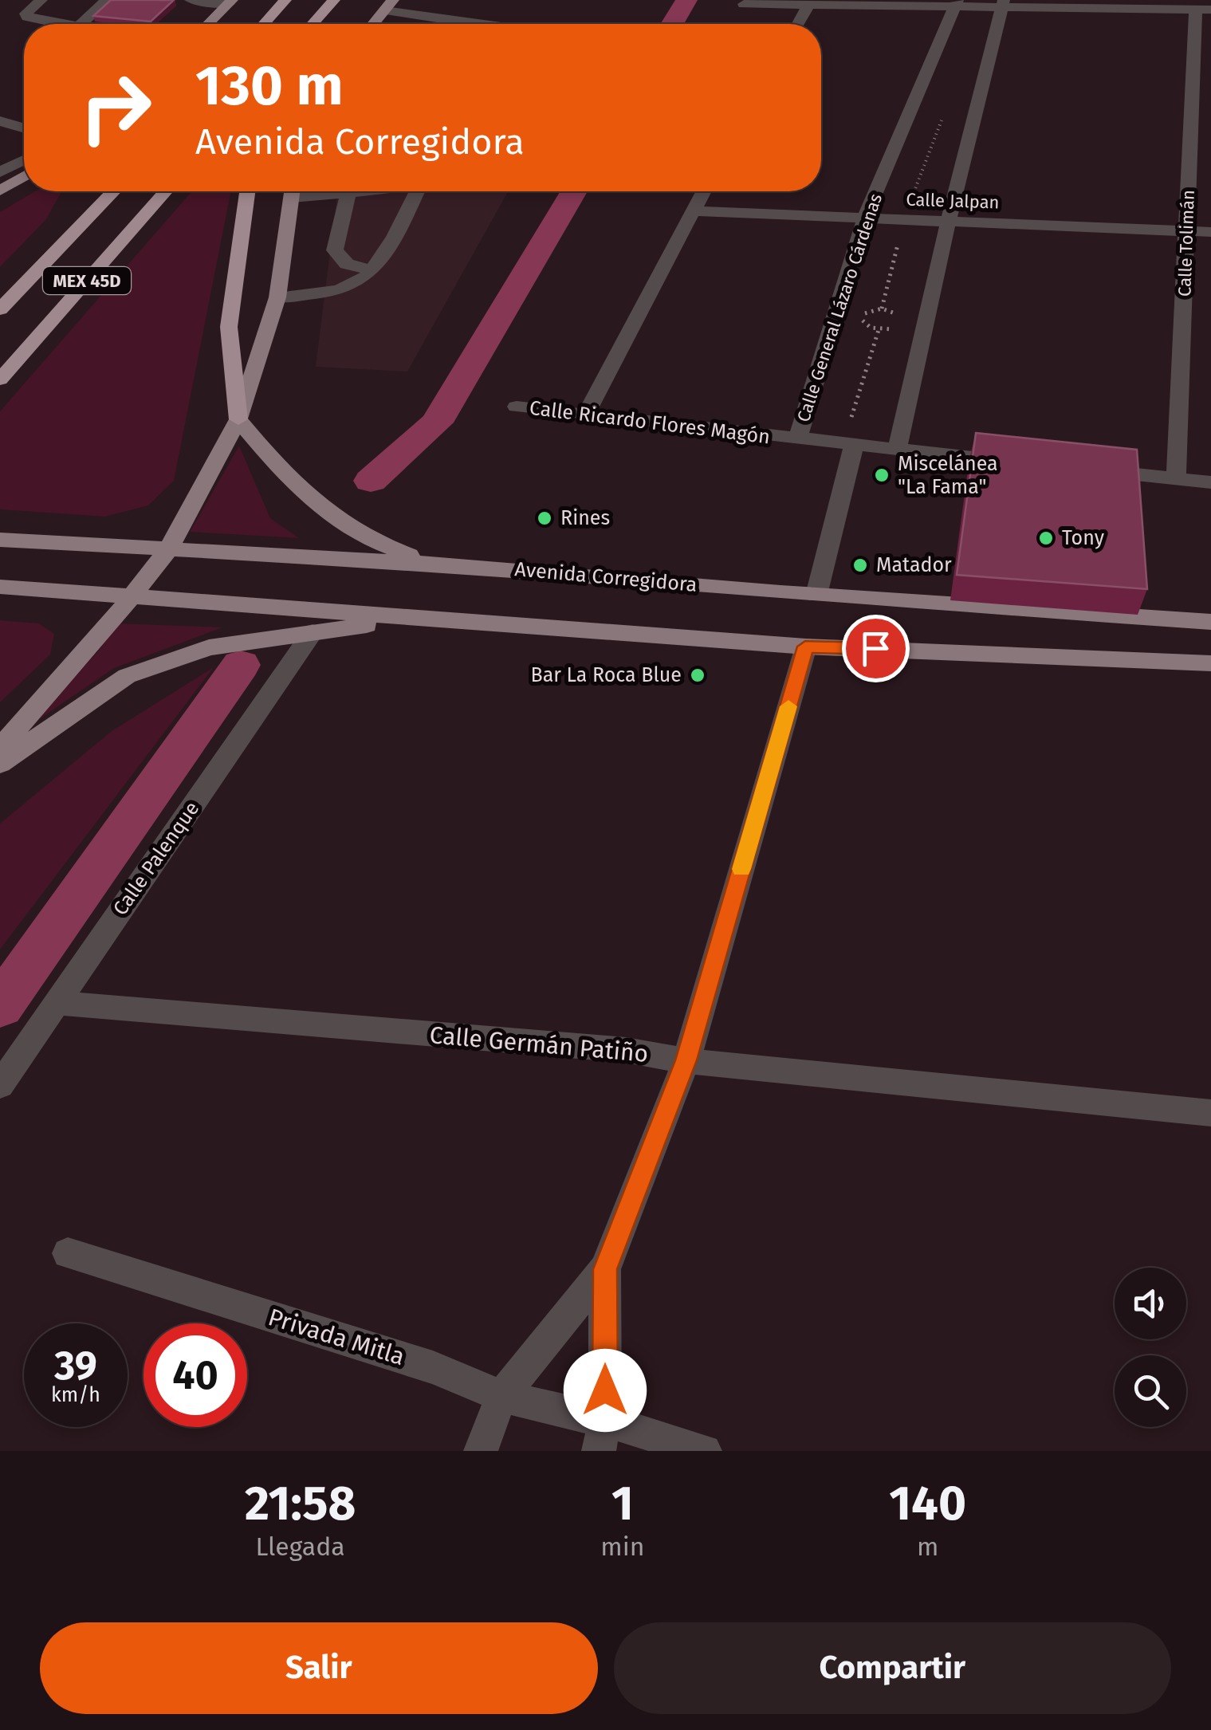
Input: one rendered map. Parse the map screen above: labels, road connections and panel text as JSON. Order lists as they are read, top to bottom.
{
  "streets": {
    "highway": ["MEX 45D"],
    "main road": ["Avenida Corregidora"],
    "street": [
      "Calle Jalpan",
      "Calle Tolimán",
      "Calle General Lázaro Cárdenas",
      "Calle Ricardo Flores Magón",
      "Calle Palenque",
      "Calle Germán Patiño",
      "Privada Mitla"
    ]
  },
  "crossings": [
    ["Calle Jalpan", "Calle Tolimán"],
    ["Calle Jalpan", "Calle General Lázaro Cárdenas"],
    ["Calle General Lázaro Cárdenas", "Calle Ricardo Flores Magón"],
    ["Calle Palenque", "Calle Germán Patiño"]
  ],
  "places": [
    "Miscelánea \"La Fama\"",
    "Rines",
    "Tony",
    "Matador",
    "Bar La Roca Blue"
  ],
  "page": {
    "turn": ["130 m", "Avenida Corregidora"],
    "speed": "39 km/h",
    "limit": "40",
    "eta": [
      "21:58",
      "Llegada",
      "1",
      "min",
      "140",
      "m"
    ],
    "buttons": ["Salir", "Compartir"]
  }
}
